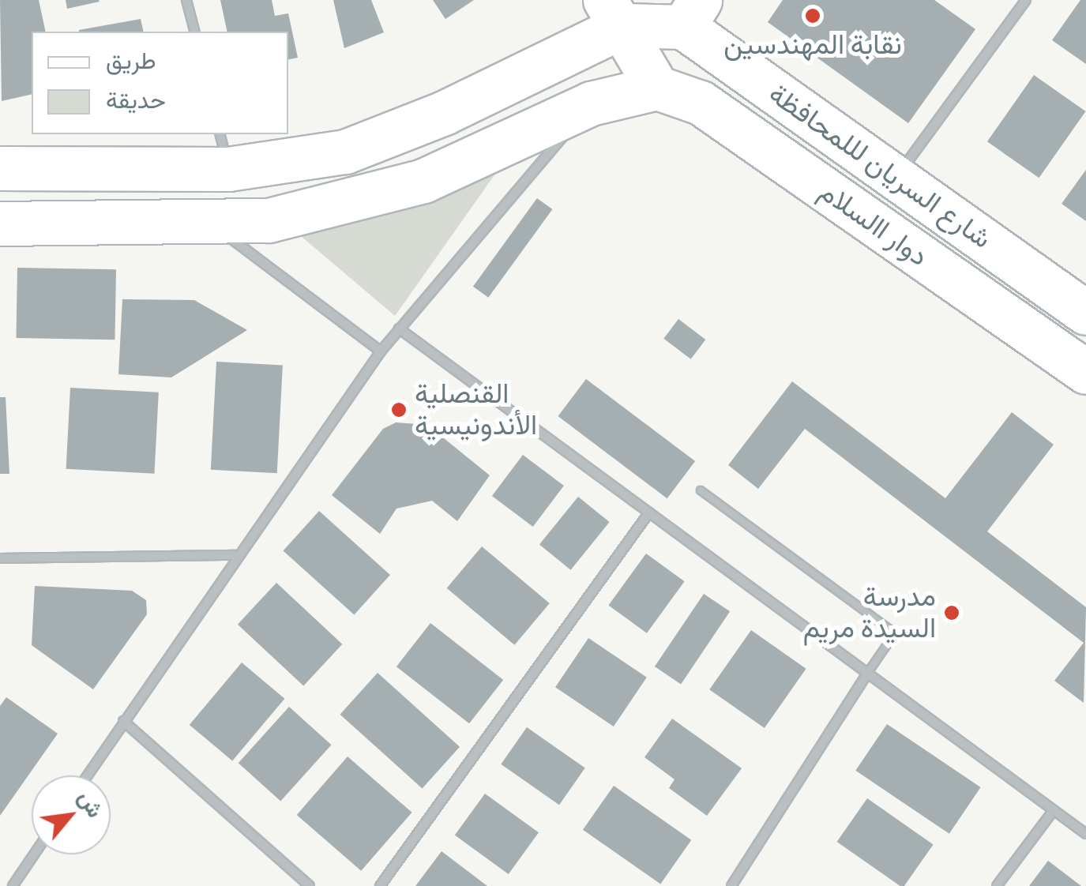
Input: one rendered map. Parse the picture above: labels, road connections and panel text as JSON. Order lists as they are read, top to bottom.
{
  "streets": {
    "main road": ["شارع السريان لللمحافظة", "دوار االسلام"]
  },
  "places": ["نقابة المهندسين", "القنصلية الأندونيسية", "مدرسة السيدة مريم"],
  "legend": ["طريق", "حديقة"],
  "north": "top right"
}
